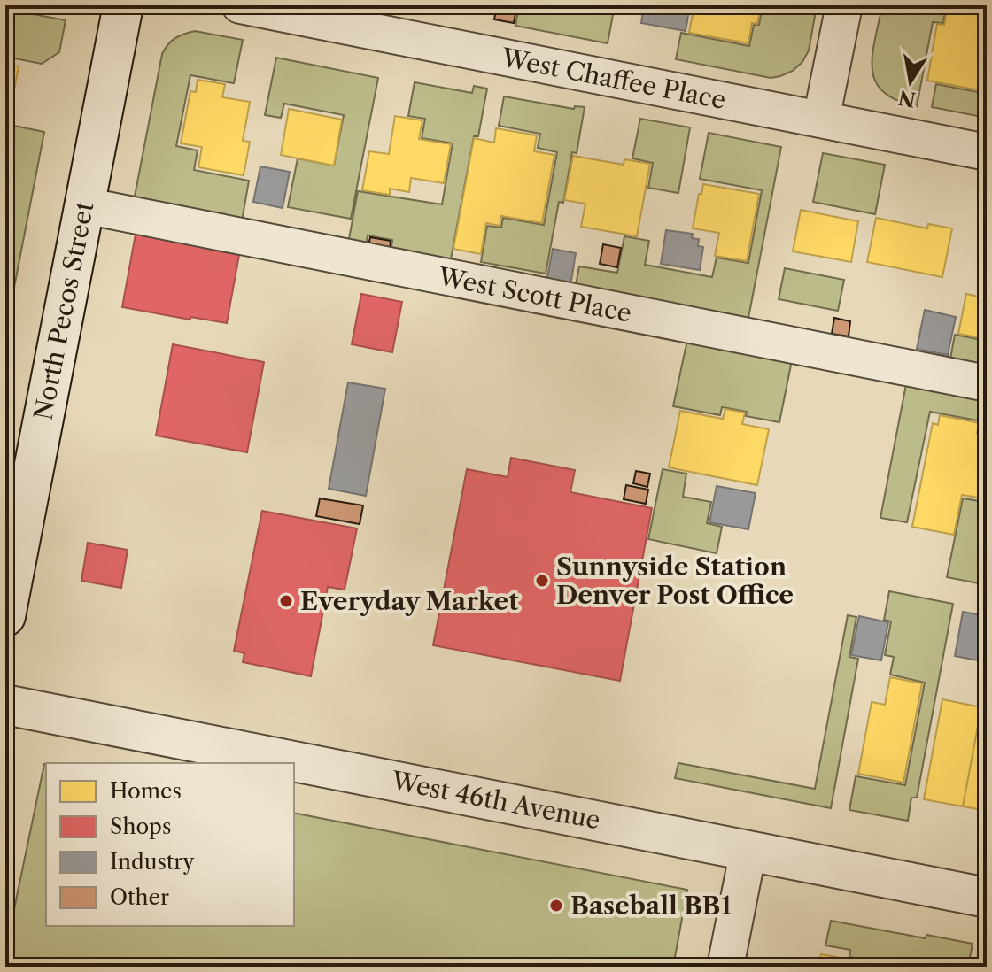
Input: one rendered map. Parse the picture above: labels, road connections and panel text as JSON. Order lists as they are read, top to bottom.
{
  "streets": {
    "street": [
      "West Chaffee Place",
      "West Scott Place",
      "North Pecos Street",
      "West 46th Avenue"
    ]
  },
  "crossings": [
    ["West Scott Place", "North Pecos Street"]
  ],
  "places": ["Sunnyside Station Denver Post Office", "Everyday Market", "Baseball BB1"],
  "legend": [
    "Homes",
    "Shops",
    "Industry",
    "Other"
  ],
  "north": "bottom"
}
